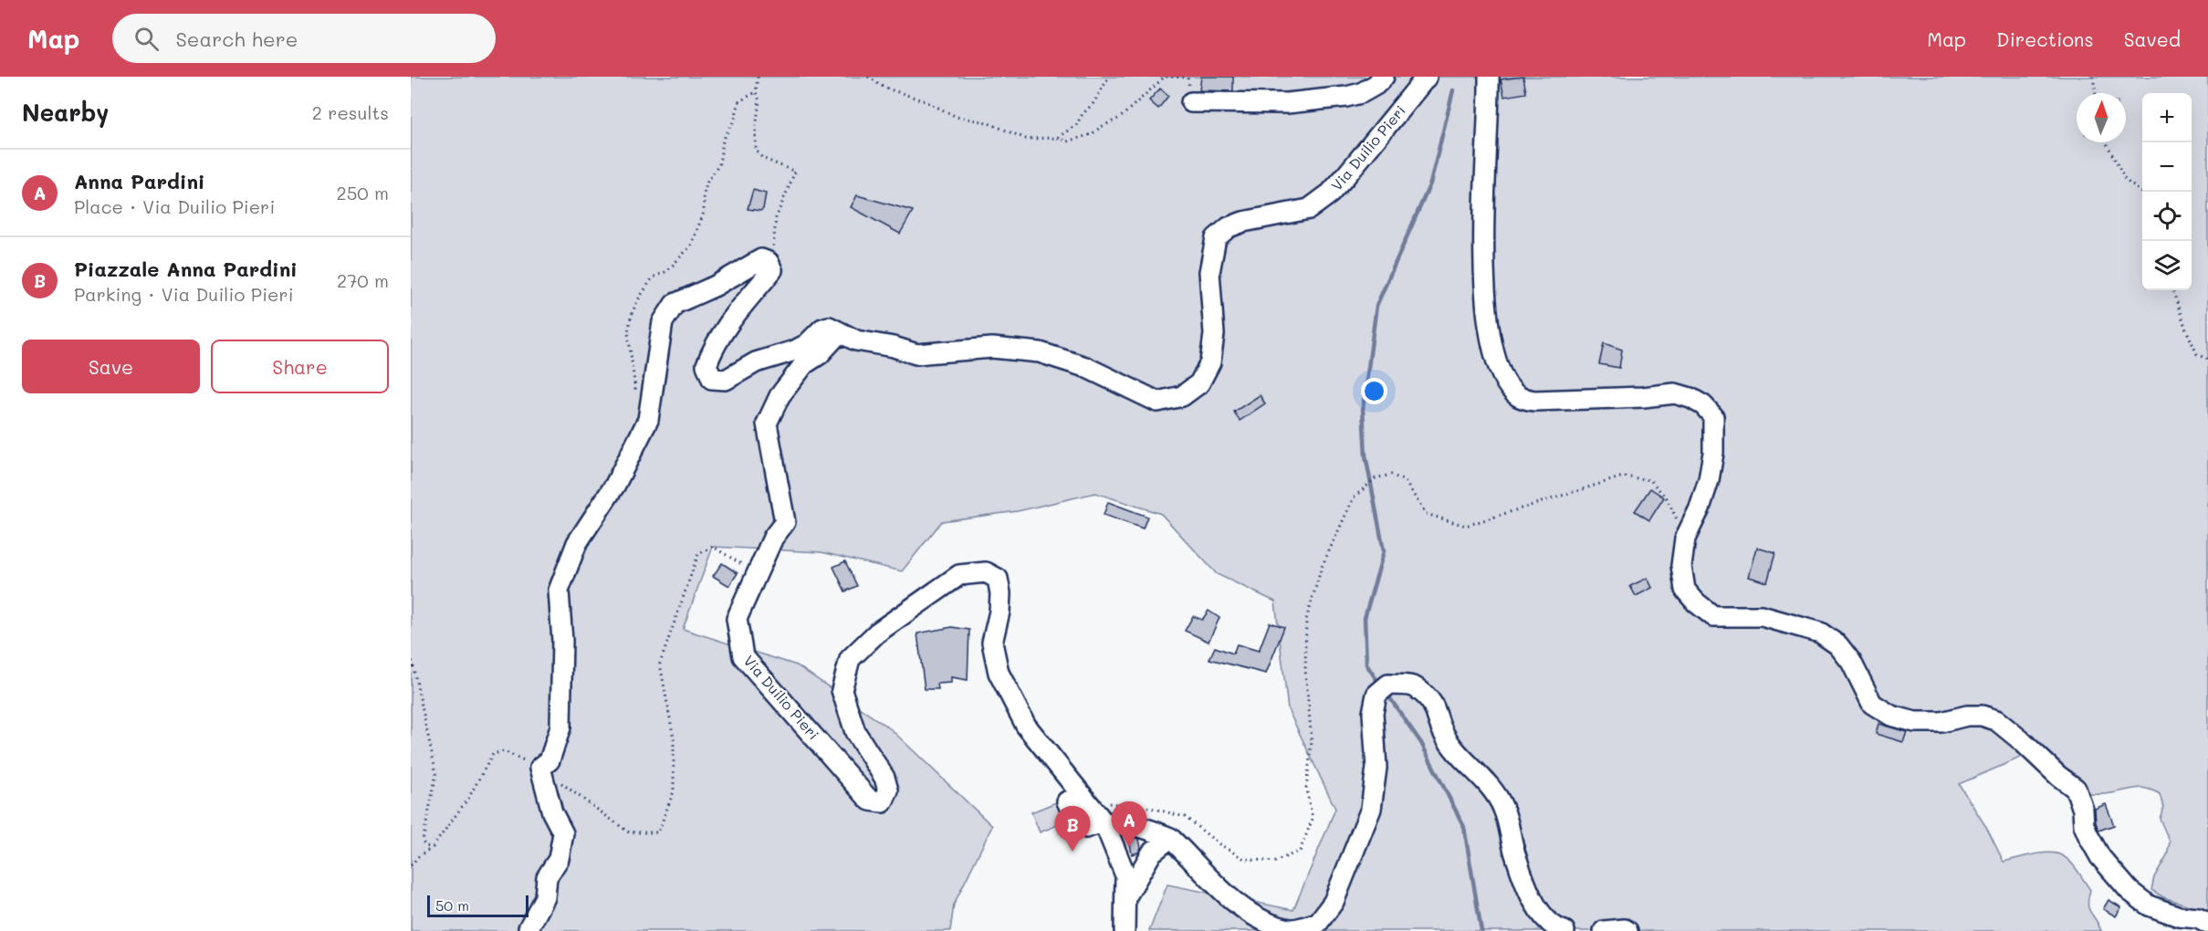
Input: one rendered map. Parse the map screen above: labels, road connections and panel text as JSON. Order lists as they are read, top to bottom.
{
  "streets": {
    "street": ["Via Duilio Pieri"]
  },
  "scale_bar": "50 m",
  "north": "top",
  "page": {
    "header": "Map",
    "search": "Search here",
    "nav": ["Map", "Directions", "Saved"],
    "heading": ["Nearby", "2 results"],
    "map_buttons": ["+", "−"],
    "list": [
      {
        "mark": "A",
        "name": "Anna Pardini",
        "note": "Place · Via Duilio Pieri",
        "value": "250 m"
      },
      {
        "mark": "B",
        "name": "Piazzale Anna Pardini",
        "note": "Parking · Via Duilio Pieri",
        "value": "270 m"
      }
    ],
    "buttons": ["Save", "Share"],
    "pins": ["A", "B"],
    "scale": "50 m"
  }
}
